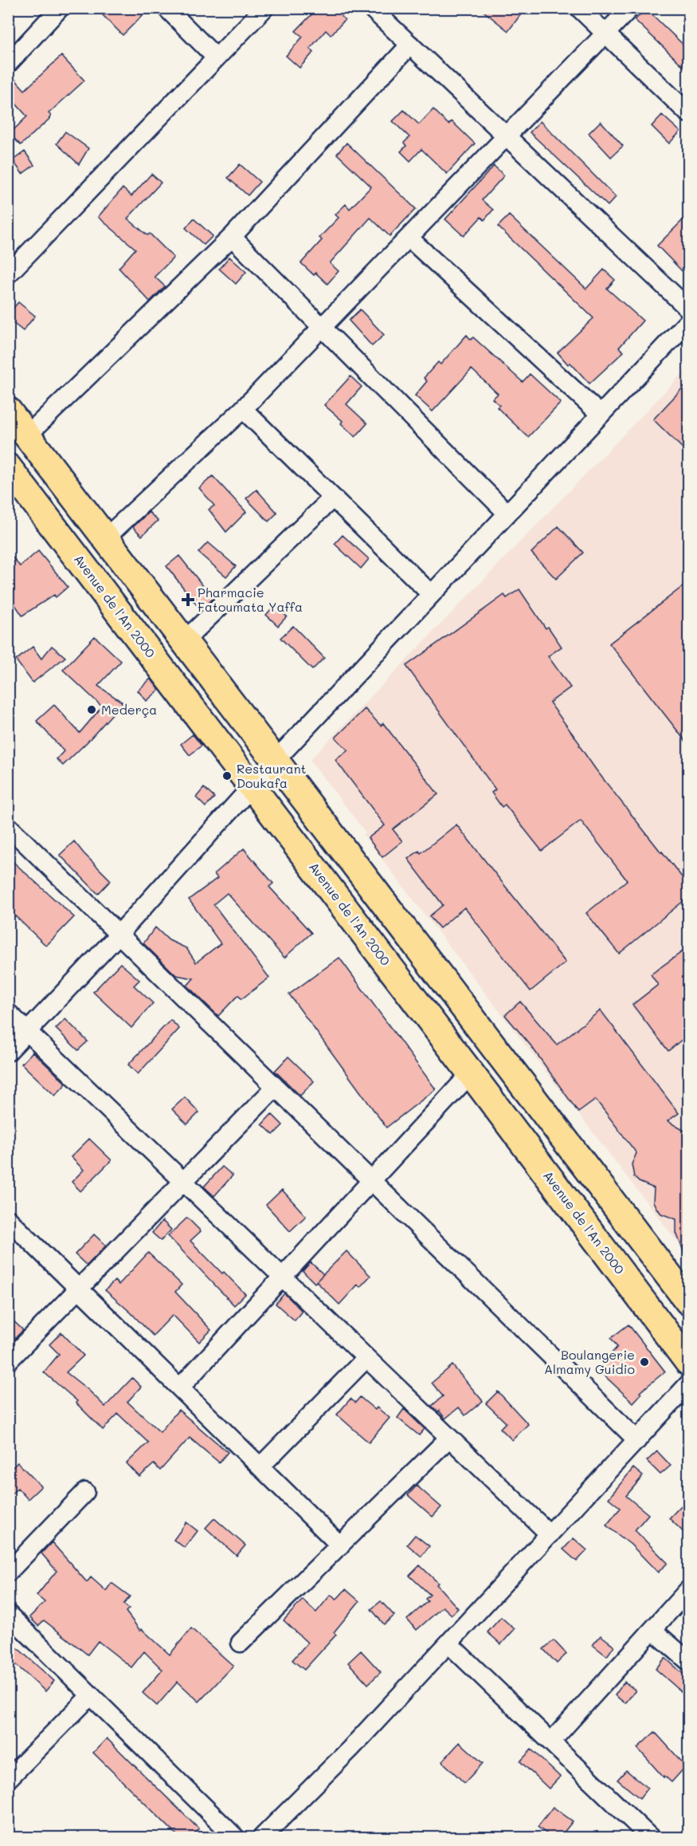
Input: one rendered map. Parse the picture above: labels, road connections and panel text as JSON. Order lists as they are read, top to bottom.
{
  "streets": {
    "main road": ["Avenue de l'An 2000"]
  },
  "places": {
    "health": ["Pharmacie Fatoumata Yaffa"],
    "other": ["Mederça", "Restaurant Doukafa", "Boulangerie Almamy Guidio"]
  }
}
